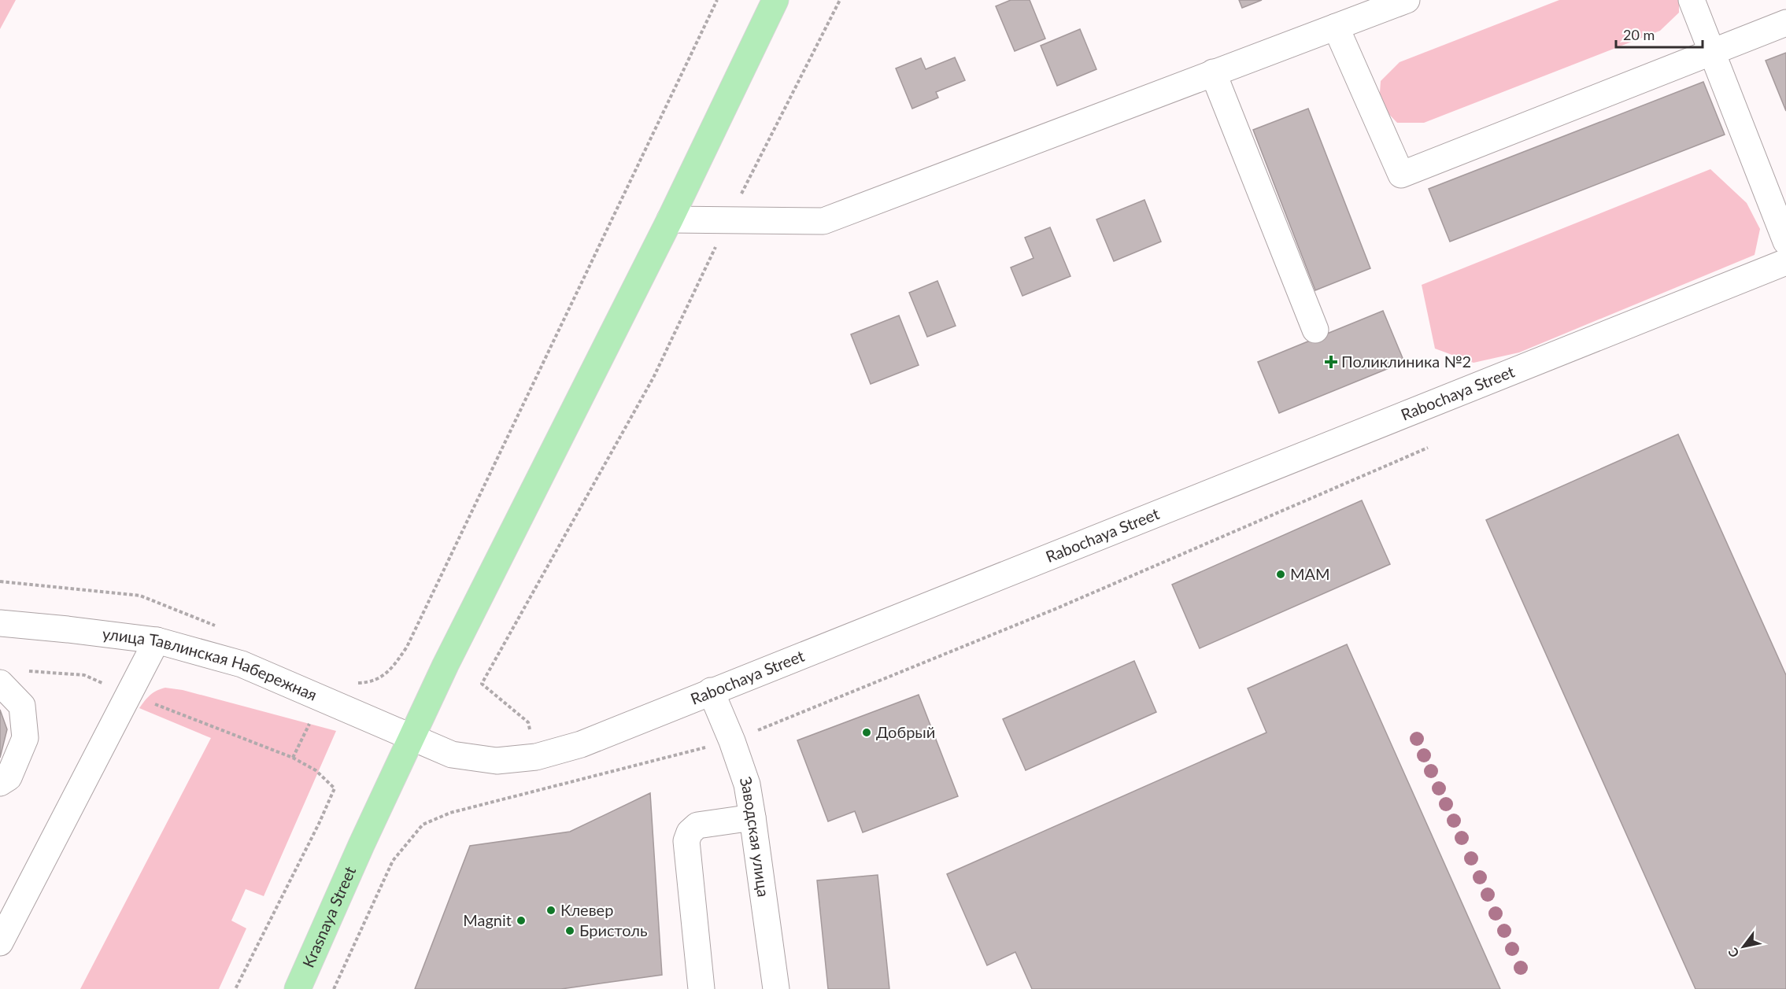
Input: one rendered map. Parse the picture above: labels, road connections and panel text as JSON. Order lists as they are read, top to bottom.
{
  "streets": {
    "main road": ["Krasnaya Street"],
    "street": ["Rabochaya Street", "улица Тавлинская Набережная", "Заводская улица"]
  },
  "crossings": [
    ["Rabochaya Street", "улица Тавлинская Набережная"],
    ["Rabochaya Street", "Заводская улица"],
    ["Rabochaya Street", "Krasnaya Street"],
    ["улица Тавлинская Набережная", "Krasnaya Street"]
  ],
  "places": {
    "health": ["Поликлиника №2"],
    "other": [
      "МАМ",
      "Добрый",
      "Клевер",
      "Magnit",
      "Бристоль"
    ]
  },
  "scale_bar": "20 m",
  "north": "bottom left"
}
